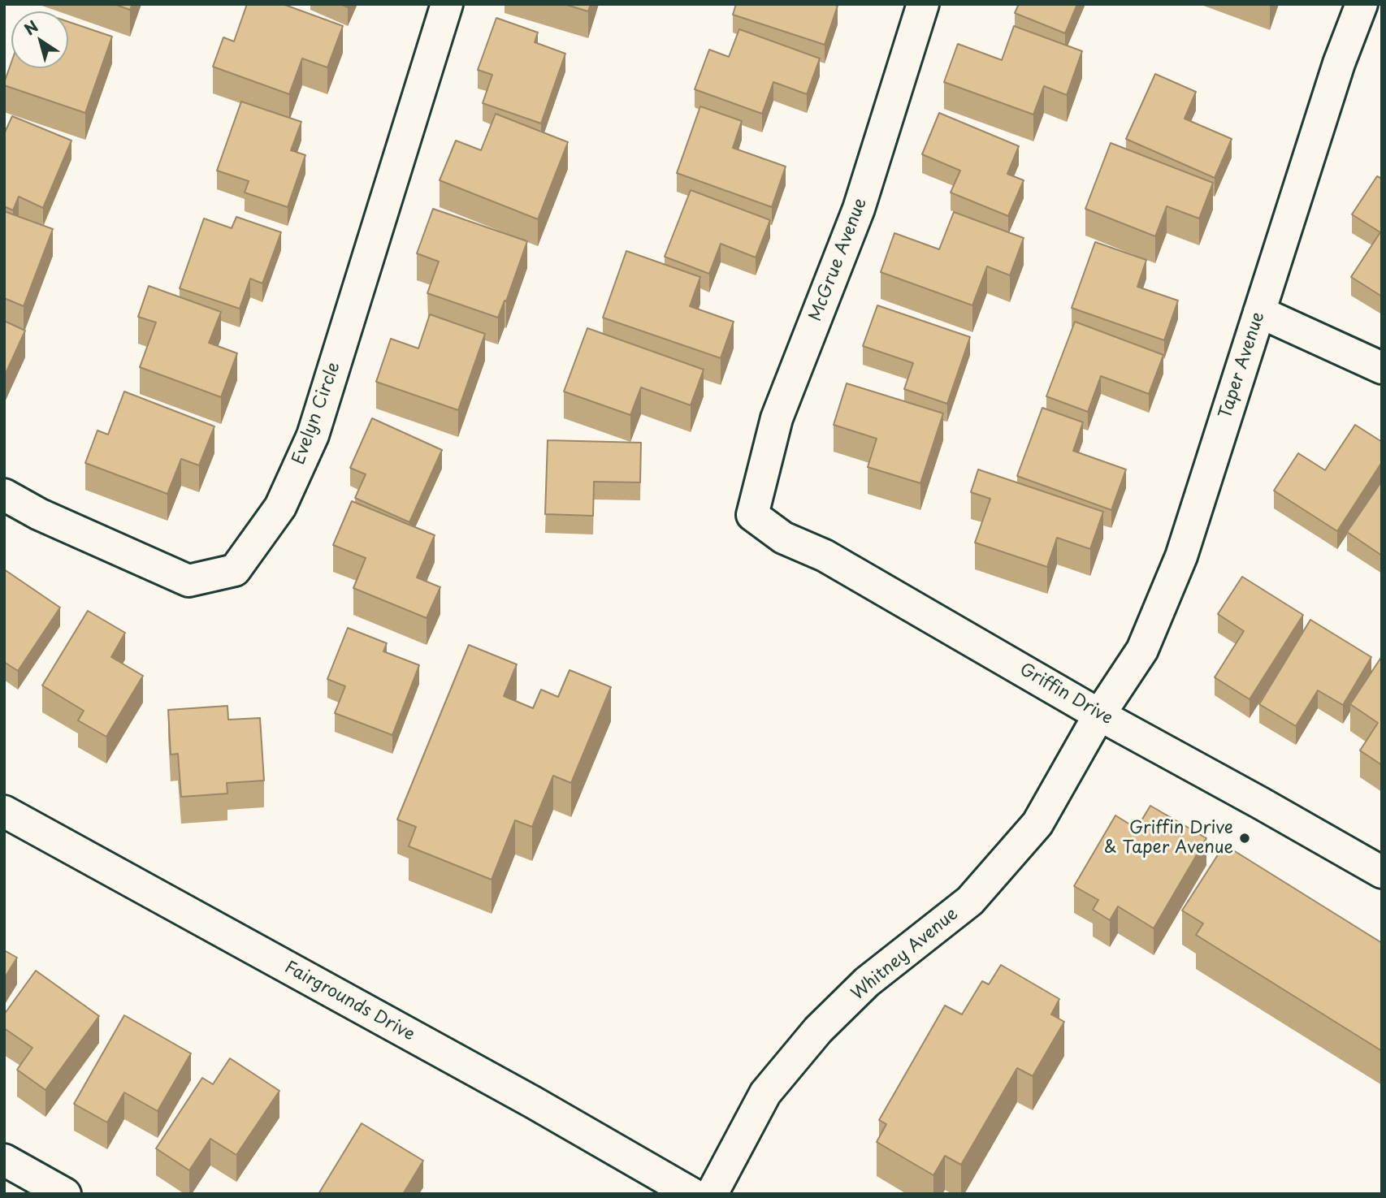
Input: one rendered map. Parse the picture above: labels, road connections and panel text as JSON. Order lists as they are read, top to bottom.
{
  "streets": {
    "street": [
      "McGrue Avenue",
      "Taper Avenue",
      "Evelyn Circle",
      "Griffin Drive",
      "Whitney Avenue",
      "Fairgrounds Drive"
    ]
  },
  "crossings": [
    ["McGrue Avenue", "Griffin Drive"],
    ["Taper Avenue", "Griffin Drive"],
    ["Taper Avenue", "Whitney Avenue"],
    ["Griffin Drive", "Whitney Avenue"]
  ],
  "places": ["Griffin Drive & Taper Avenue"],
  "north": "top left"
}
